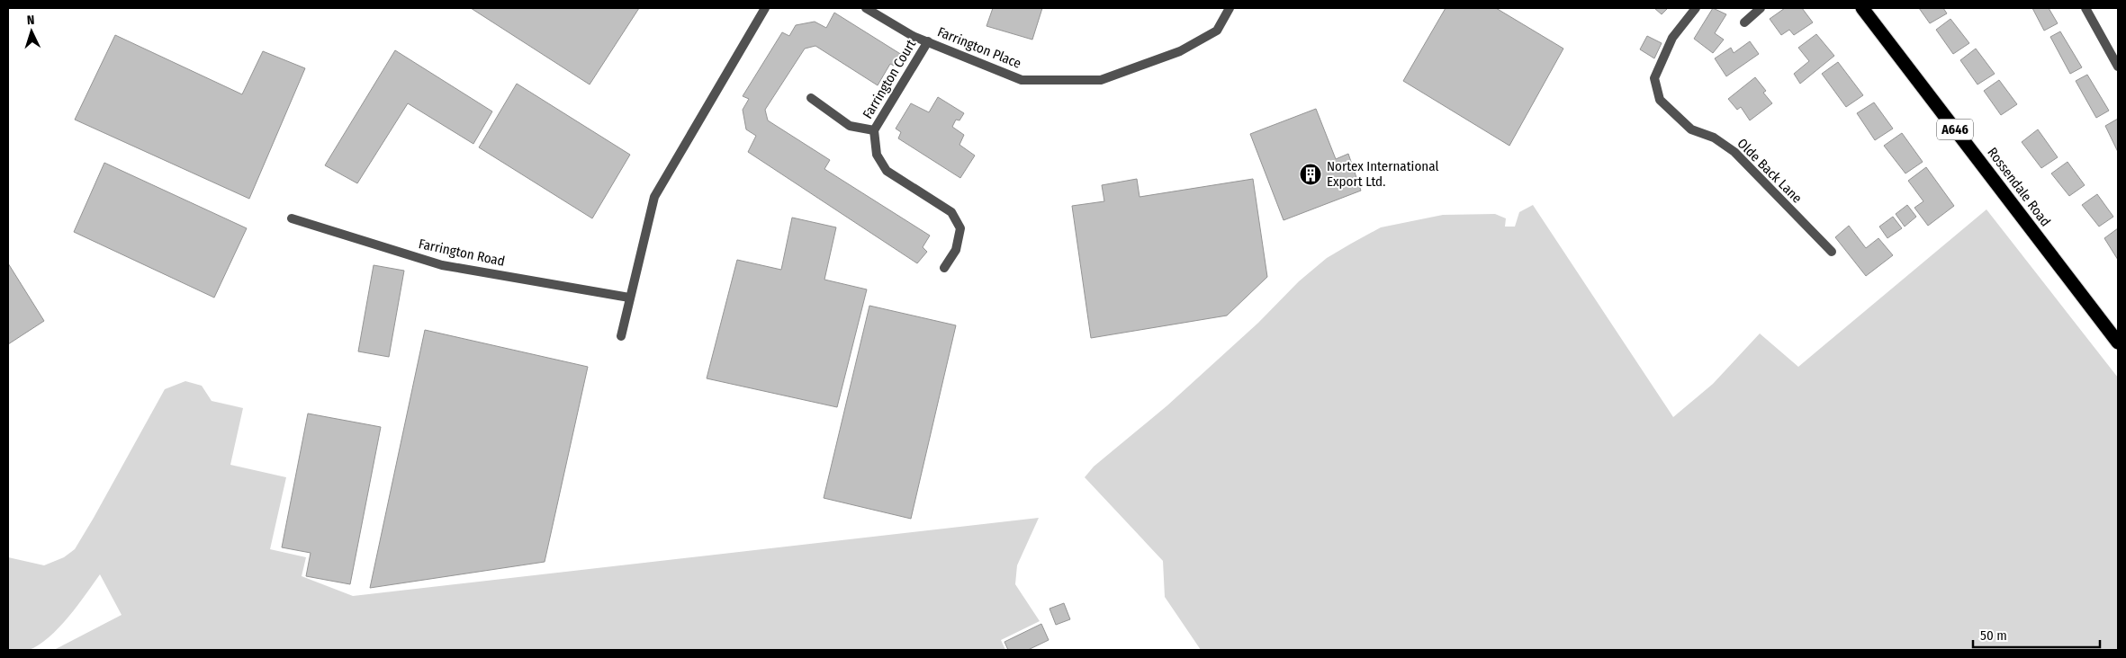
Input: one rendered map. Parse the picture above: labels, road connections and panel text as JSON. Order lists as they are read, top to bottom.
{
  "streets": {
    "highway": ["A646", "Rossendale Road"],
    "street": [
      "Farrington Place",
      "Farrington Court",
      "Olde Back Lane",
      "Farrington Road"
    ]
  },
  "crossings": [
    ["Farrington Place", "Farrington Court"]
  ],
  "places": {
    "building": ["Nortex International Export Ltd."]
  },
  "scale_bar": "50 m",
  "north": "top"
}
